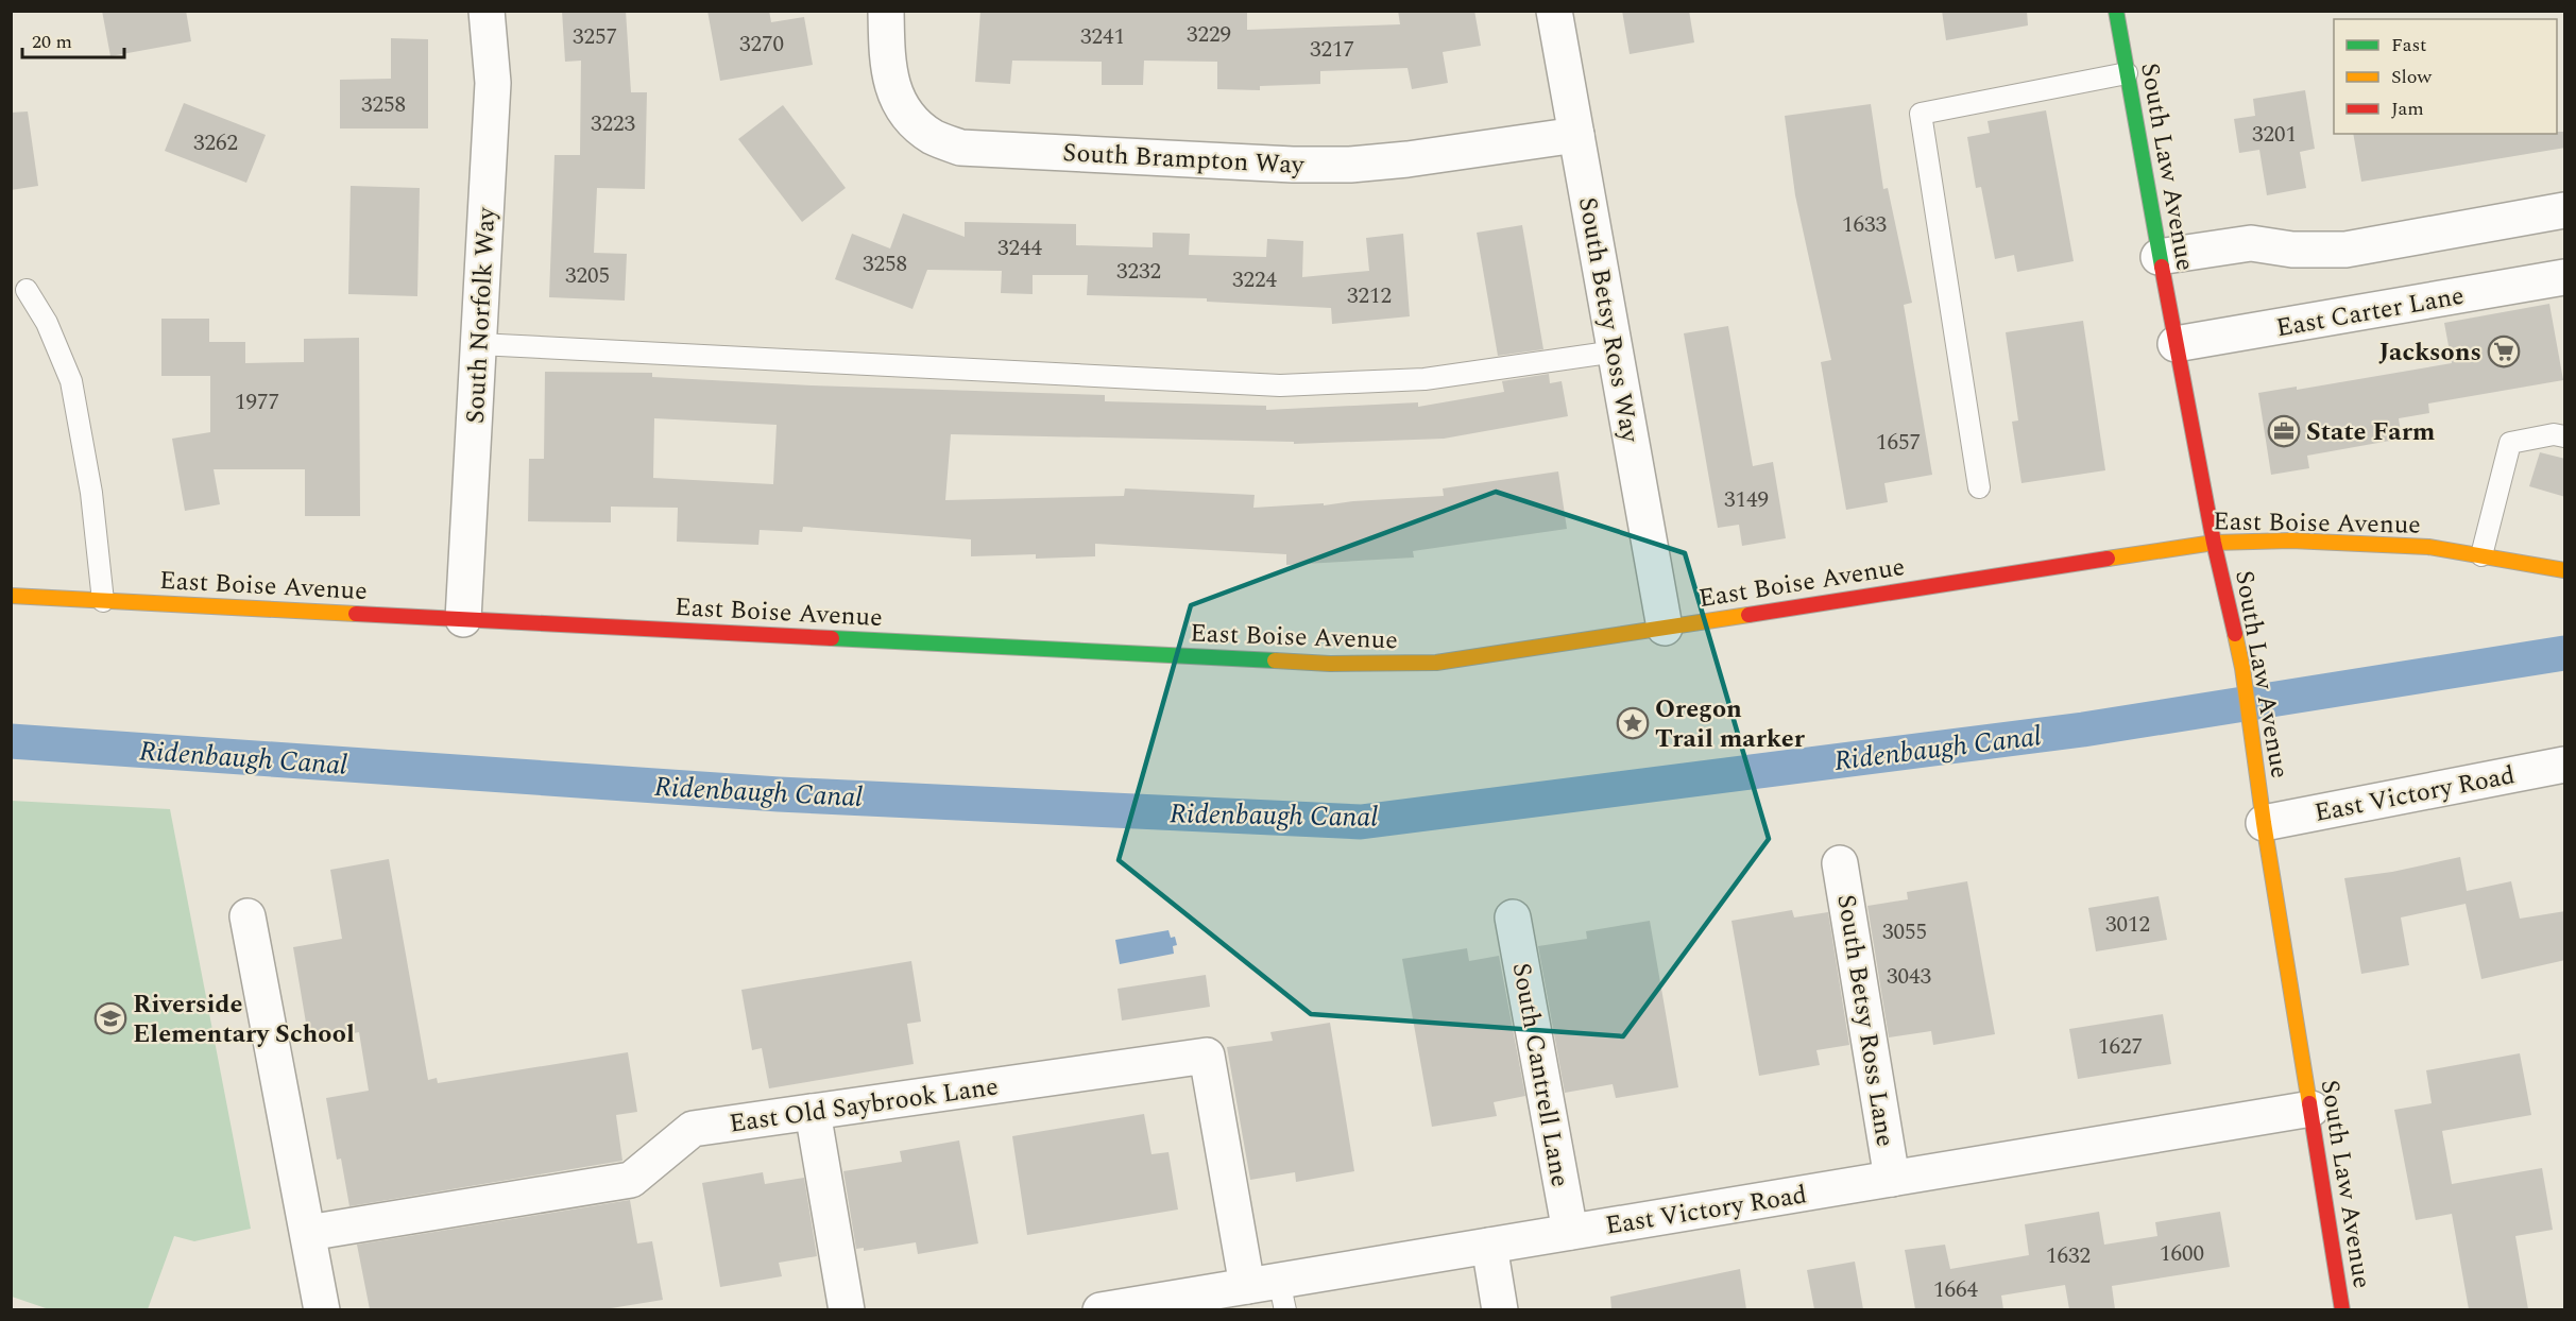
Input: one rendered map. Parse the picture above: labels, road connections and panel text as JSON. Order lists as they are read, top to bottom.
{
  "streets": {
    "street": [
      "South Brampton Way",
      "South Law Avenue",
      "East Carter Lane",
      "South Norfolk Way",
      "South Betsy Ross Way",
      "East Boise Avenue",
      "East Victory Road",
      "South Betsy Ross Lane",
      "South Cantrell Lane",
      "East Old Saybrook Lane"
    ]
  },
  "crossings": [
    ["South Brampton Way", "South Betsy Ross Way"],
    ["South Law Avenue", "East Carter Lane"],
    ["South Law Avenue", "East Boise Avenue"],
    ["South Law Avenue", "East Victory Road"],
    ["South Norfolk Way", "East Boise Avenue"],
    ["South Betsy Ross Way", "East Boise Avenue"],
    ["East Victory Road", "South Betsy Ross Lane"],
    ["East Victory Road", "South Cantrell Lane"],
    ["East Victory Road", "East Old Saybrook Lane"]
  ],
  "water": ["Ridenbaugh Canal"],
  "places": {
    "supermarket": ["Jacksons"],
    "office": ["State Farm"],
    "place": ["Oregon Trail marker"],
    "school or university": ["Riverside Elementary School"]
  },
  "house_numbers": [
    "3229",
    "3257",
    "3241",
    "3270",
    "3217",
    "3258",
    "3223",
    "3201",
    "3262",
    "1633",
    "3244",
    "3258",
    "3232",
    "3205",
    "3224",
    "3212",
    "1977",
    "1657",
    "3149",
    "3012",
    "3055",
    "3043",
    "1627",
    "1600",
    "1632",
    "1664"
  ],
  "legend": ["Fast", "Slow", "Jam"],
  "scale_bar": "20 m"
}
